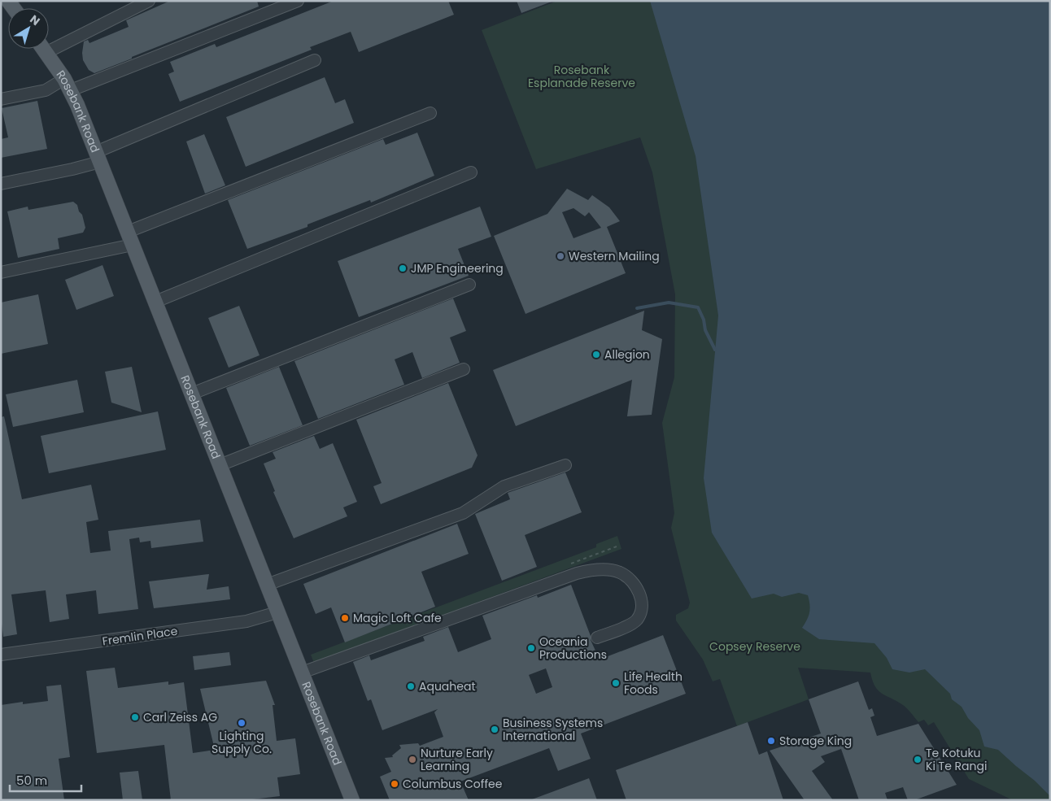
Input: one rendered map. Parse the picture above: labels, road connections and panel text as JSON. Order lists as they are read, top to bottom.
{
  "streets": {
    "main road": ["Rosebank Road"],
    "street": ["Fremlin Place"]
  },
  "crossings": [
    ["Rosebank Road", "Fremlin Place"]
  ],
  "parks": ["Rosebank Esplanade Reserve", "Copsey Reserve"],
  "places": [
    "Western Mailing",
    "JMP Engineering",
    "Allegion",
    "Magic Loft Cafe",
    "Oceania Productions",
    "Life Health Foods",
    "Aquaheat",
    "Carl Zeiss AG",
    "Lighting Supply Co.",
    "Business Systems International",
    "Storage King",
    "Nurture Early Learning",
    "Te Kotuku Ki Te Rangi",
    "Columbus Coffee"
  ],
  "scale_bar": "50 m",
  "north": "top right"
}
